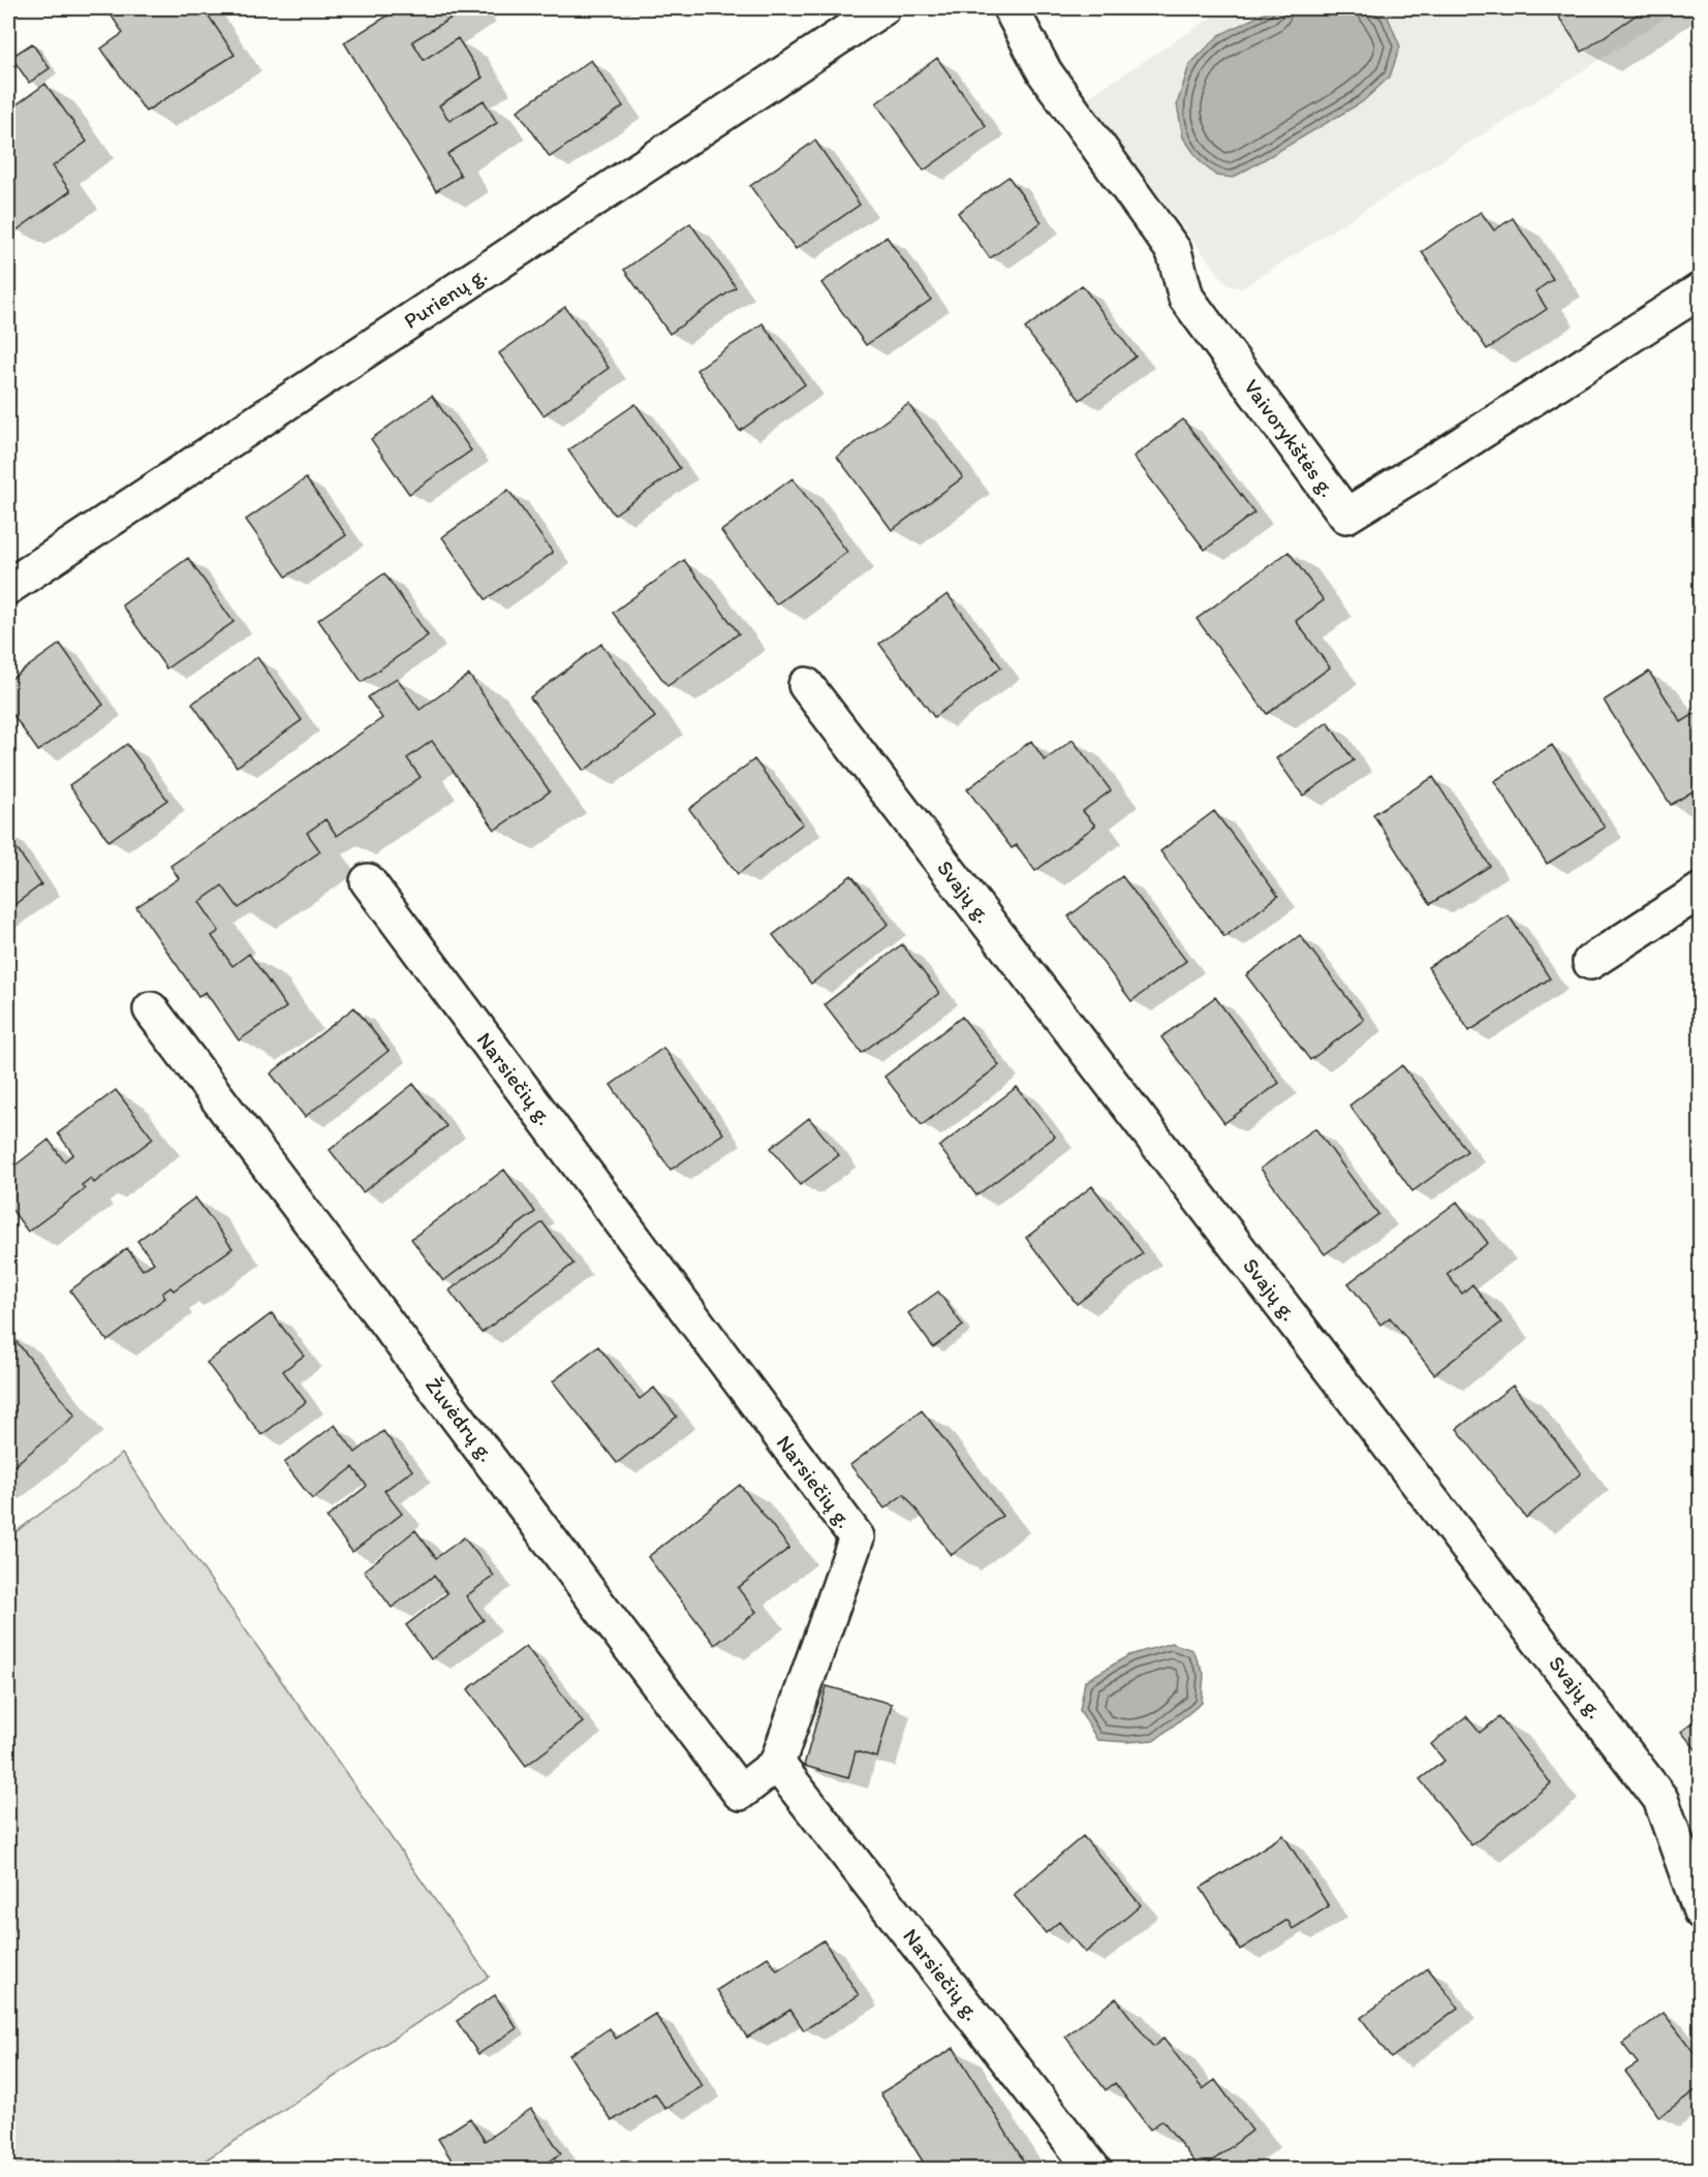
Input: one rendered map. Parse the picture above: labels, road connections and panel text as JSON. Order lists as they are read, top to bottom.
{
  "streets": {
    "street": [
      "Purienų g.",
      "Vaivorykštės g.",
      "Svajų g.",
      "Narsiečių g.",
      "Žuvėdrų g."
    ]
  },
  "crossings": [
    ["Narsiečių g.", "Žuvėdrų g."]
  ]
}
